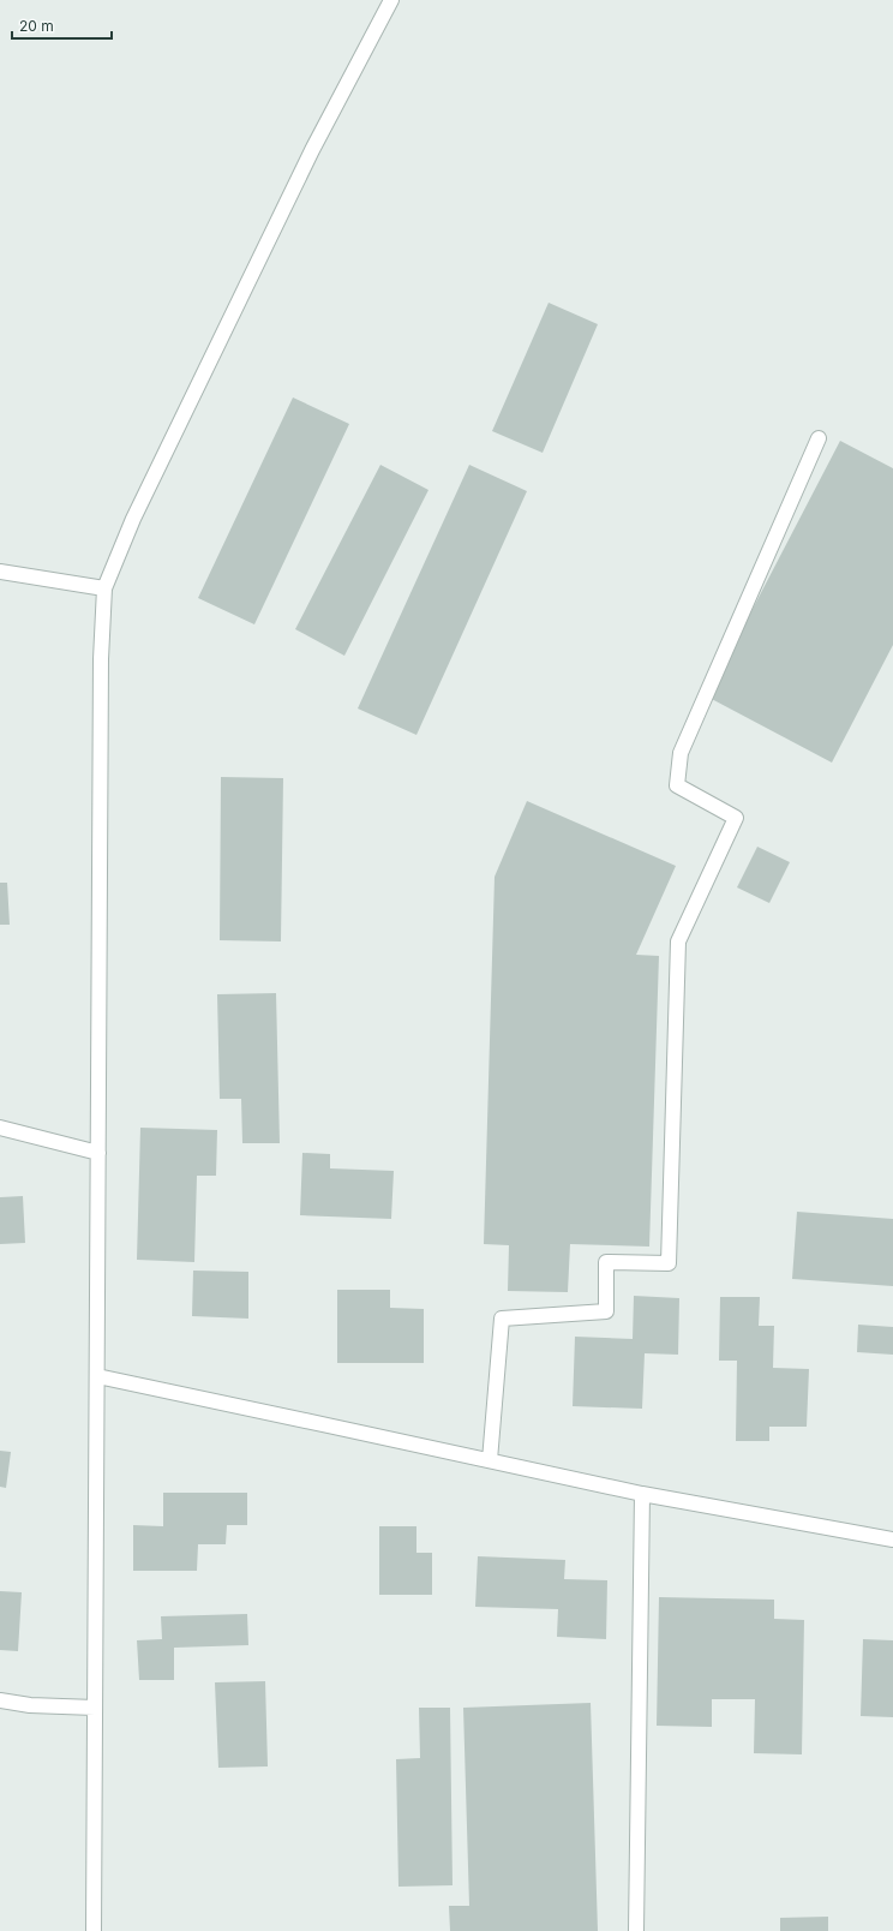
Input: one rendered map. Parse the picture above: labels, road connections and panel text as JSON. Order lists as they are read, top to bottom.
{
  "scale_bar": "20 m"
}
